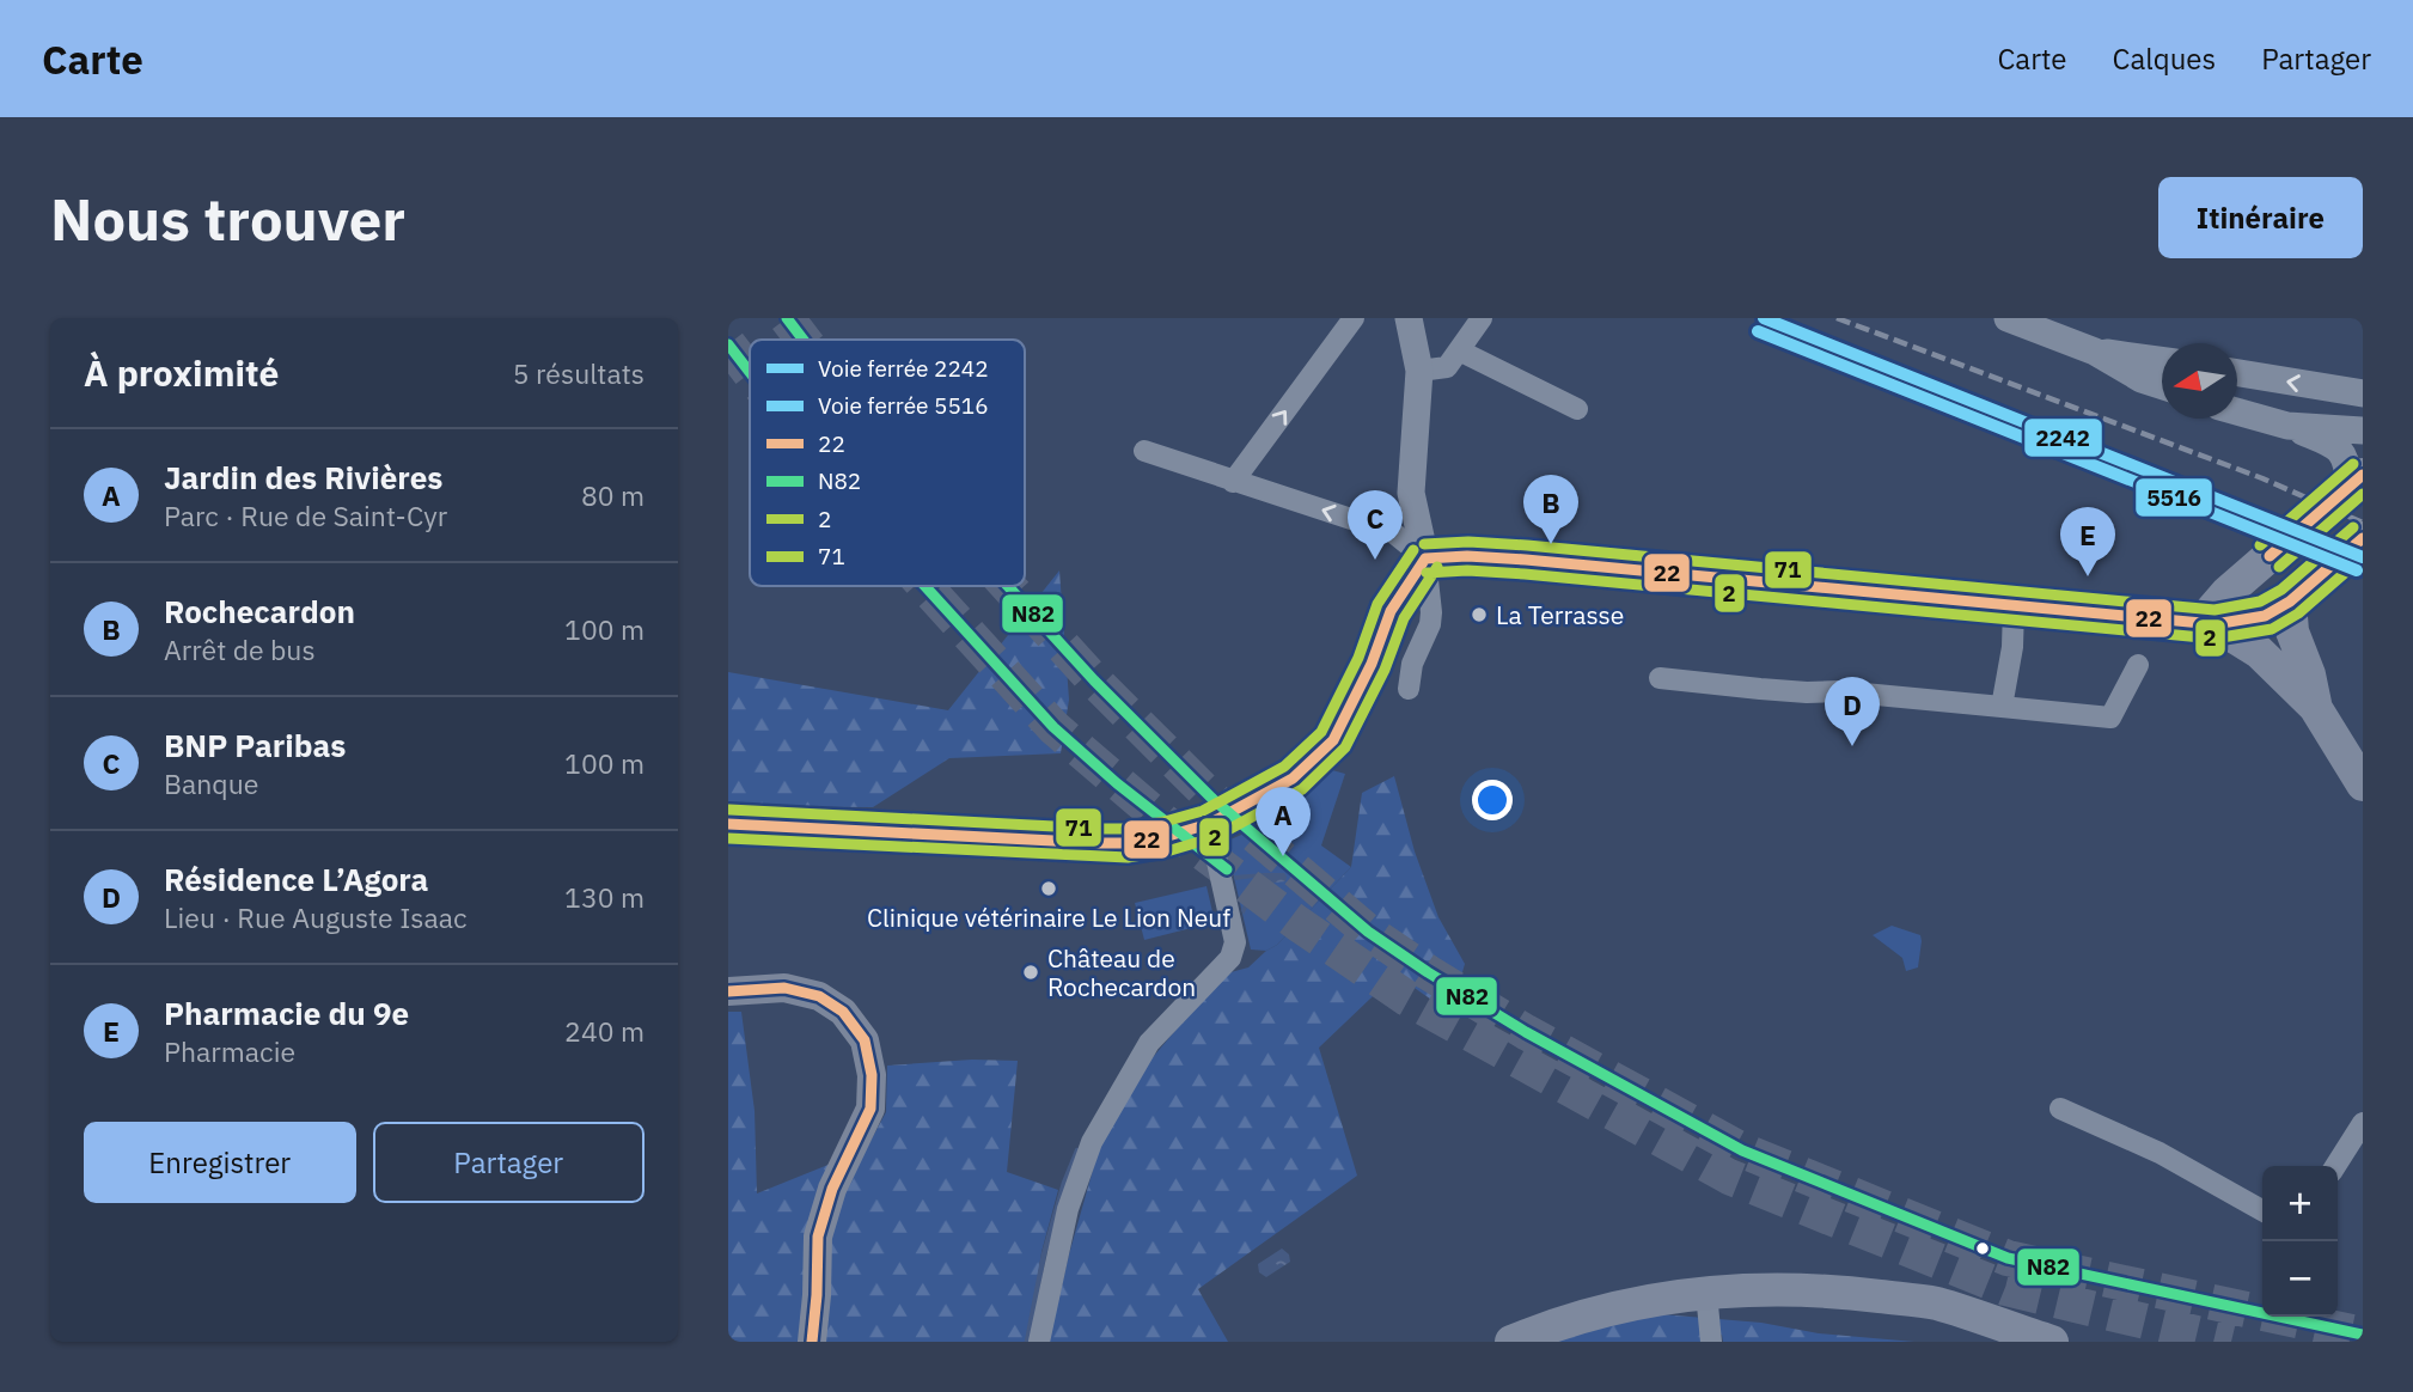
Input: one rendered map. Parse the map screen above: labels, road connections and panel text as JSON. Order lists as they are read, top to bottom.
{
  "places": ["La Terrasse", "Clinique vétérinaire Le Lion Neuf", "Château de Rochecardon"],
  "lines": [
    "rail line 2242",
    "transit line N82",
    "rail line 5516",
    "transit line 71",
    "transit line 22",
    "transit line 2"
  ],
  "legend": [
    "Voie ferrée 2242",
    "Voie ferrée 5516",
    "22",
    "N82",
    "2",
    "71"
  ],
  "north": "left",
  "page": {
    "header": "Carte",
    "nav": ["Carte", "Calques", "Partager"],
    "buttons": [
      "Itinéraire",
      ["Enregistrer", "Partager"]
    ],
    "title": "Nous trouver",
    "heading": ["À proximité", "5 résultats"],
    "list": [
      {
        "mark": "A",
        "name": "Jardin des Rivières",
        "note": "Parc · Rue de Saint-Cyr",
        "value": "80 m"
      },
      {
        "mark": "B",
        "name": "Rochecardon",
        "note": "Arrêt de bus",
        "value": "100 m"
      },
      {
        "mark": "C",
        "name": "BNP Paribas",
        "note": "Banque",
        "value": "100 m"
      },
      {
        "mark": "D",
        "name": "Résidence L’Agora",
        "note": "Lieu · Rue Auguste Isaac",
        "value": "130 m"
      },
      {
        "mark": "E",
        "name": "Pharmacie du 9e",
        "note": "Pharmacie",
        "value": "240 m"
      }
    ],
    "pins": [
      "B",
      "C",
      "E",
      "D",
      "A"
    ],
    "map_buttons": ["+", "−"]
  }
}
